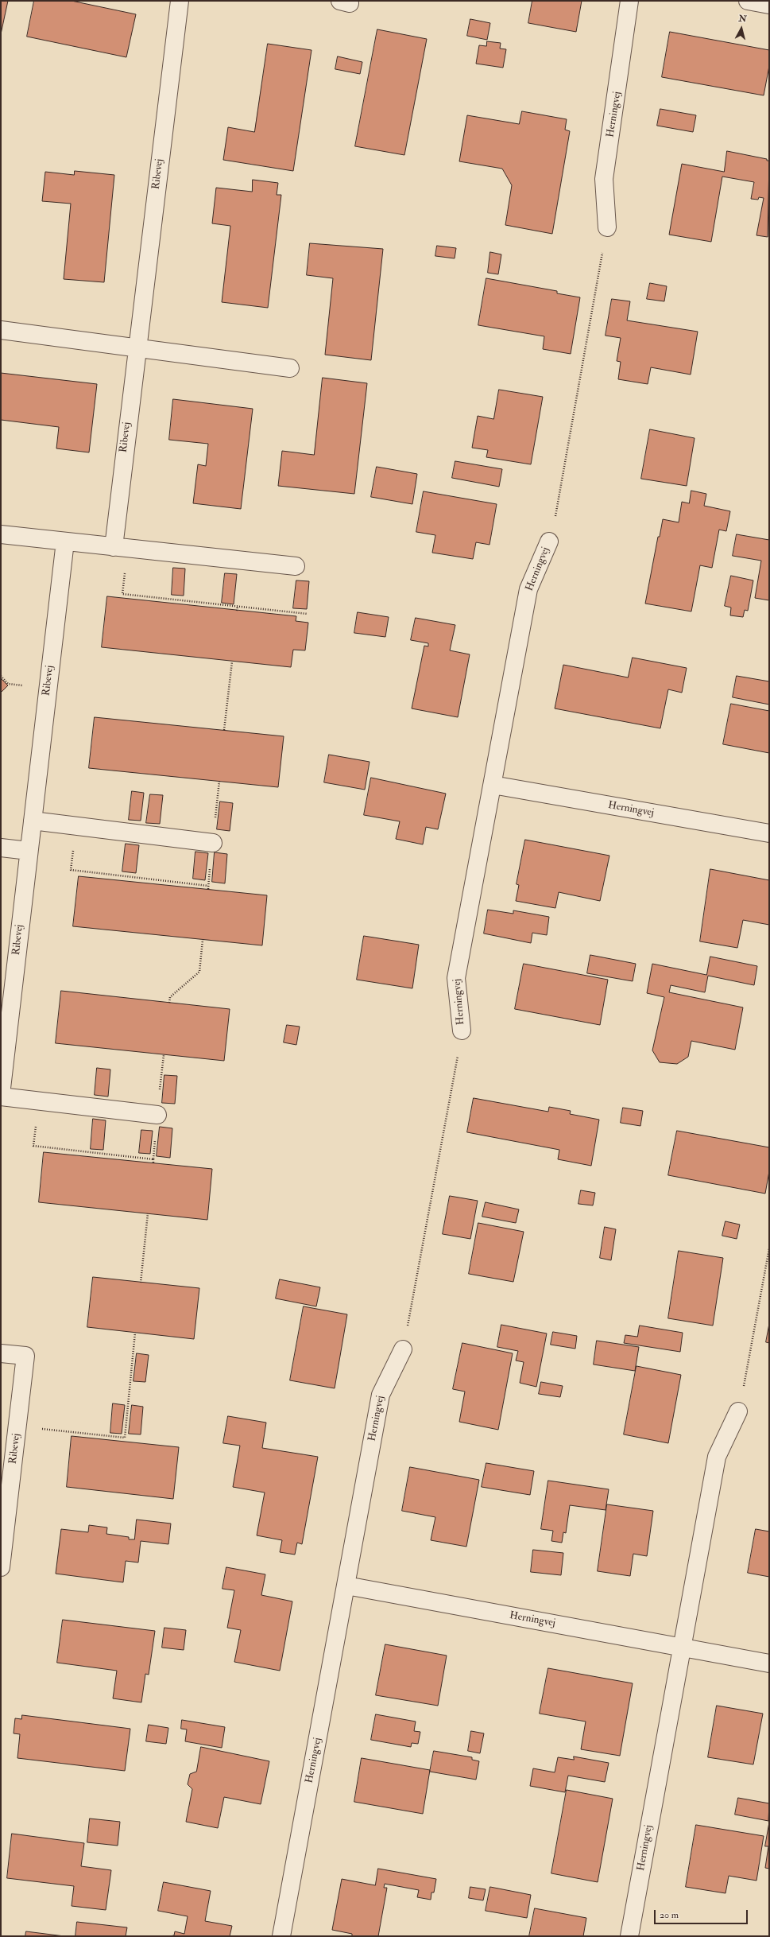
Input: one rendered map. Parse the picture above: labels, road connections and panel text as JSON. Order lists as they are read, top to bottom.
{
  "streets": {
    "street": ["Herningvej", "Ribevej"]
  },
  "scale_bar": "20 m",
  "north": "top"
}
